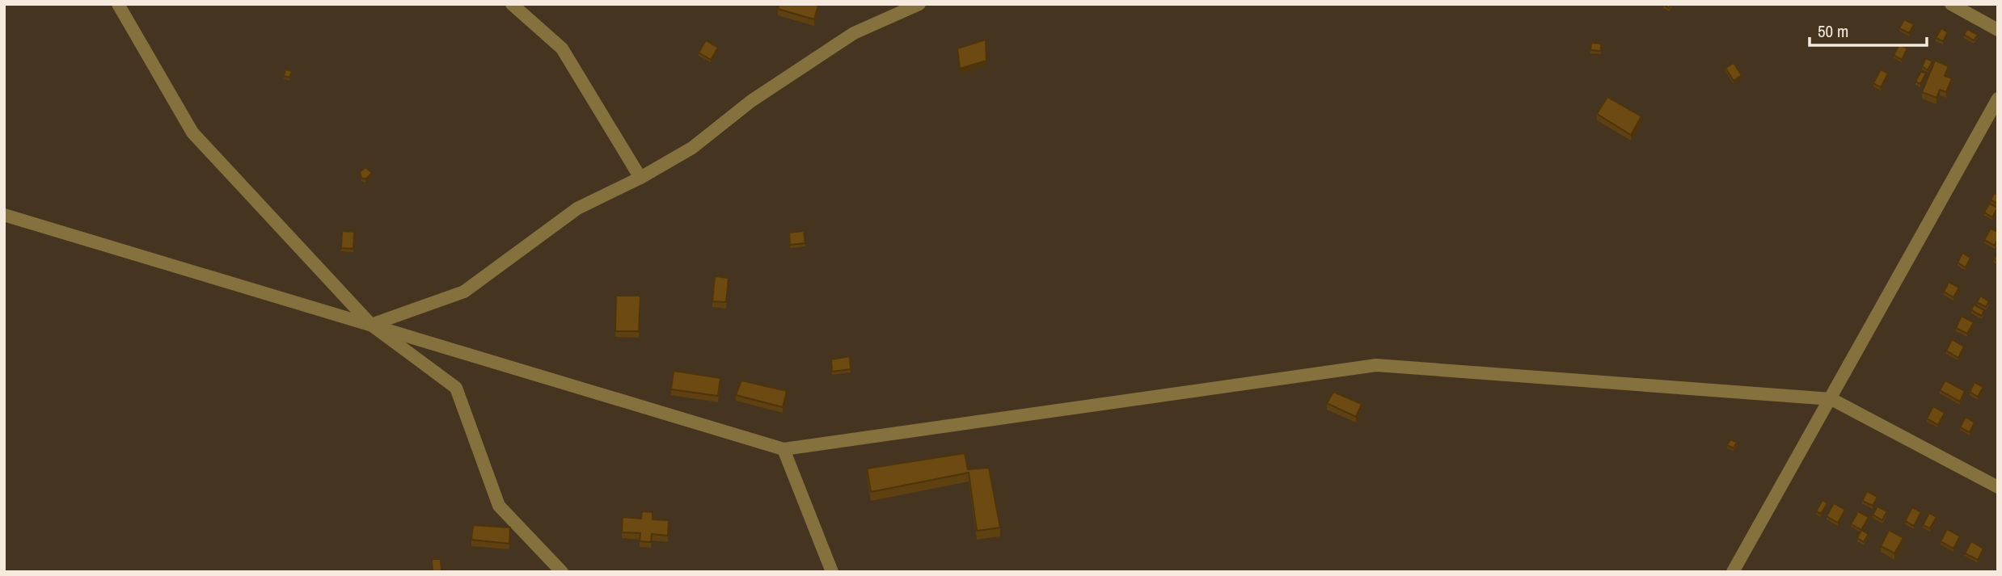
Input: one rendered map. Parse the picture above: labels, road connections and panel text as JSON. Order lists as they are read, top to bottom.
{
  "scale_bar": "50 m"
}
